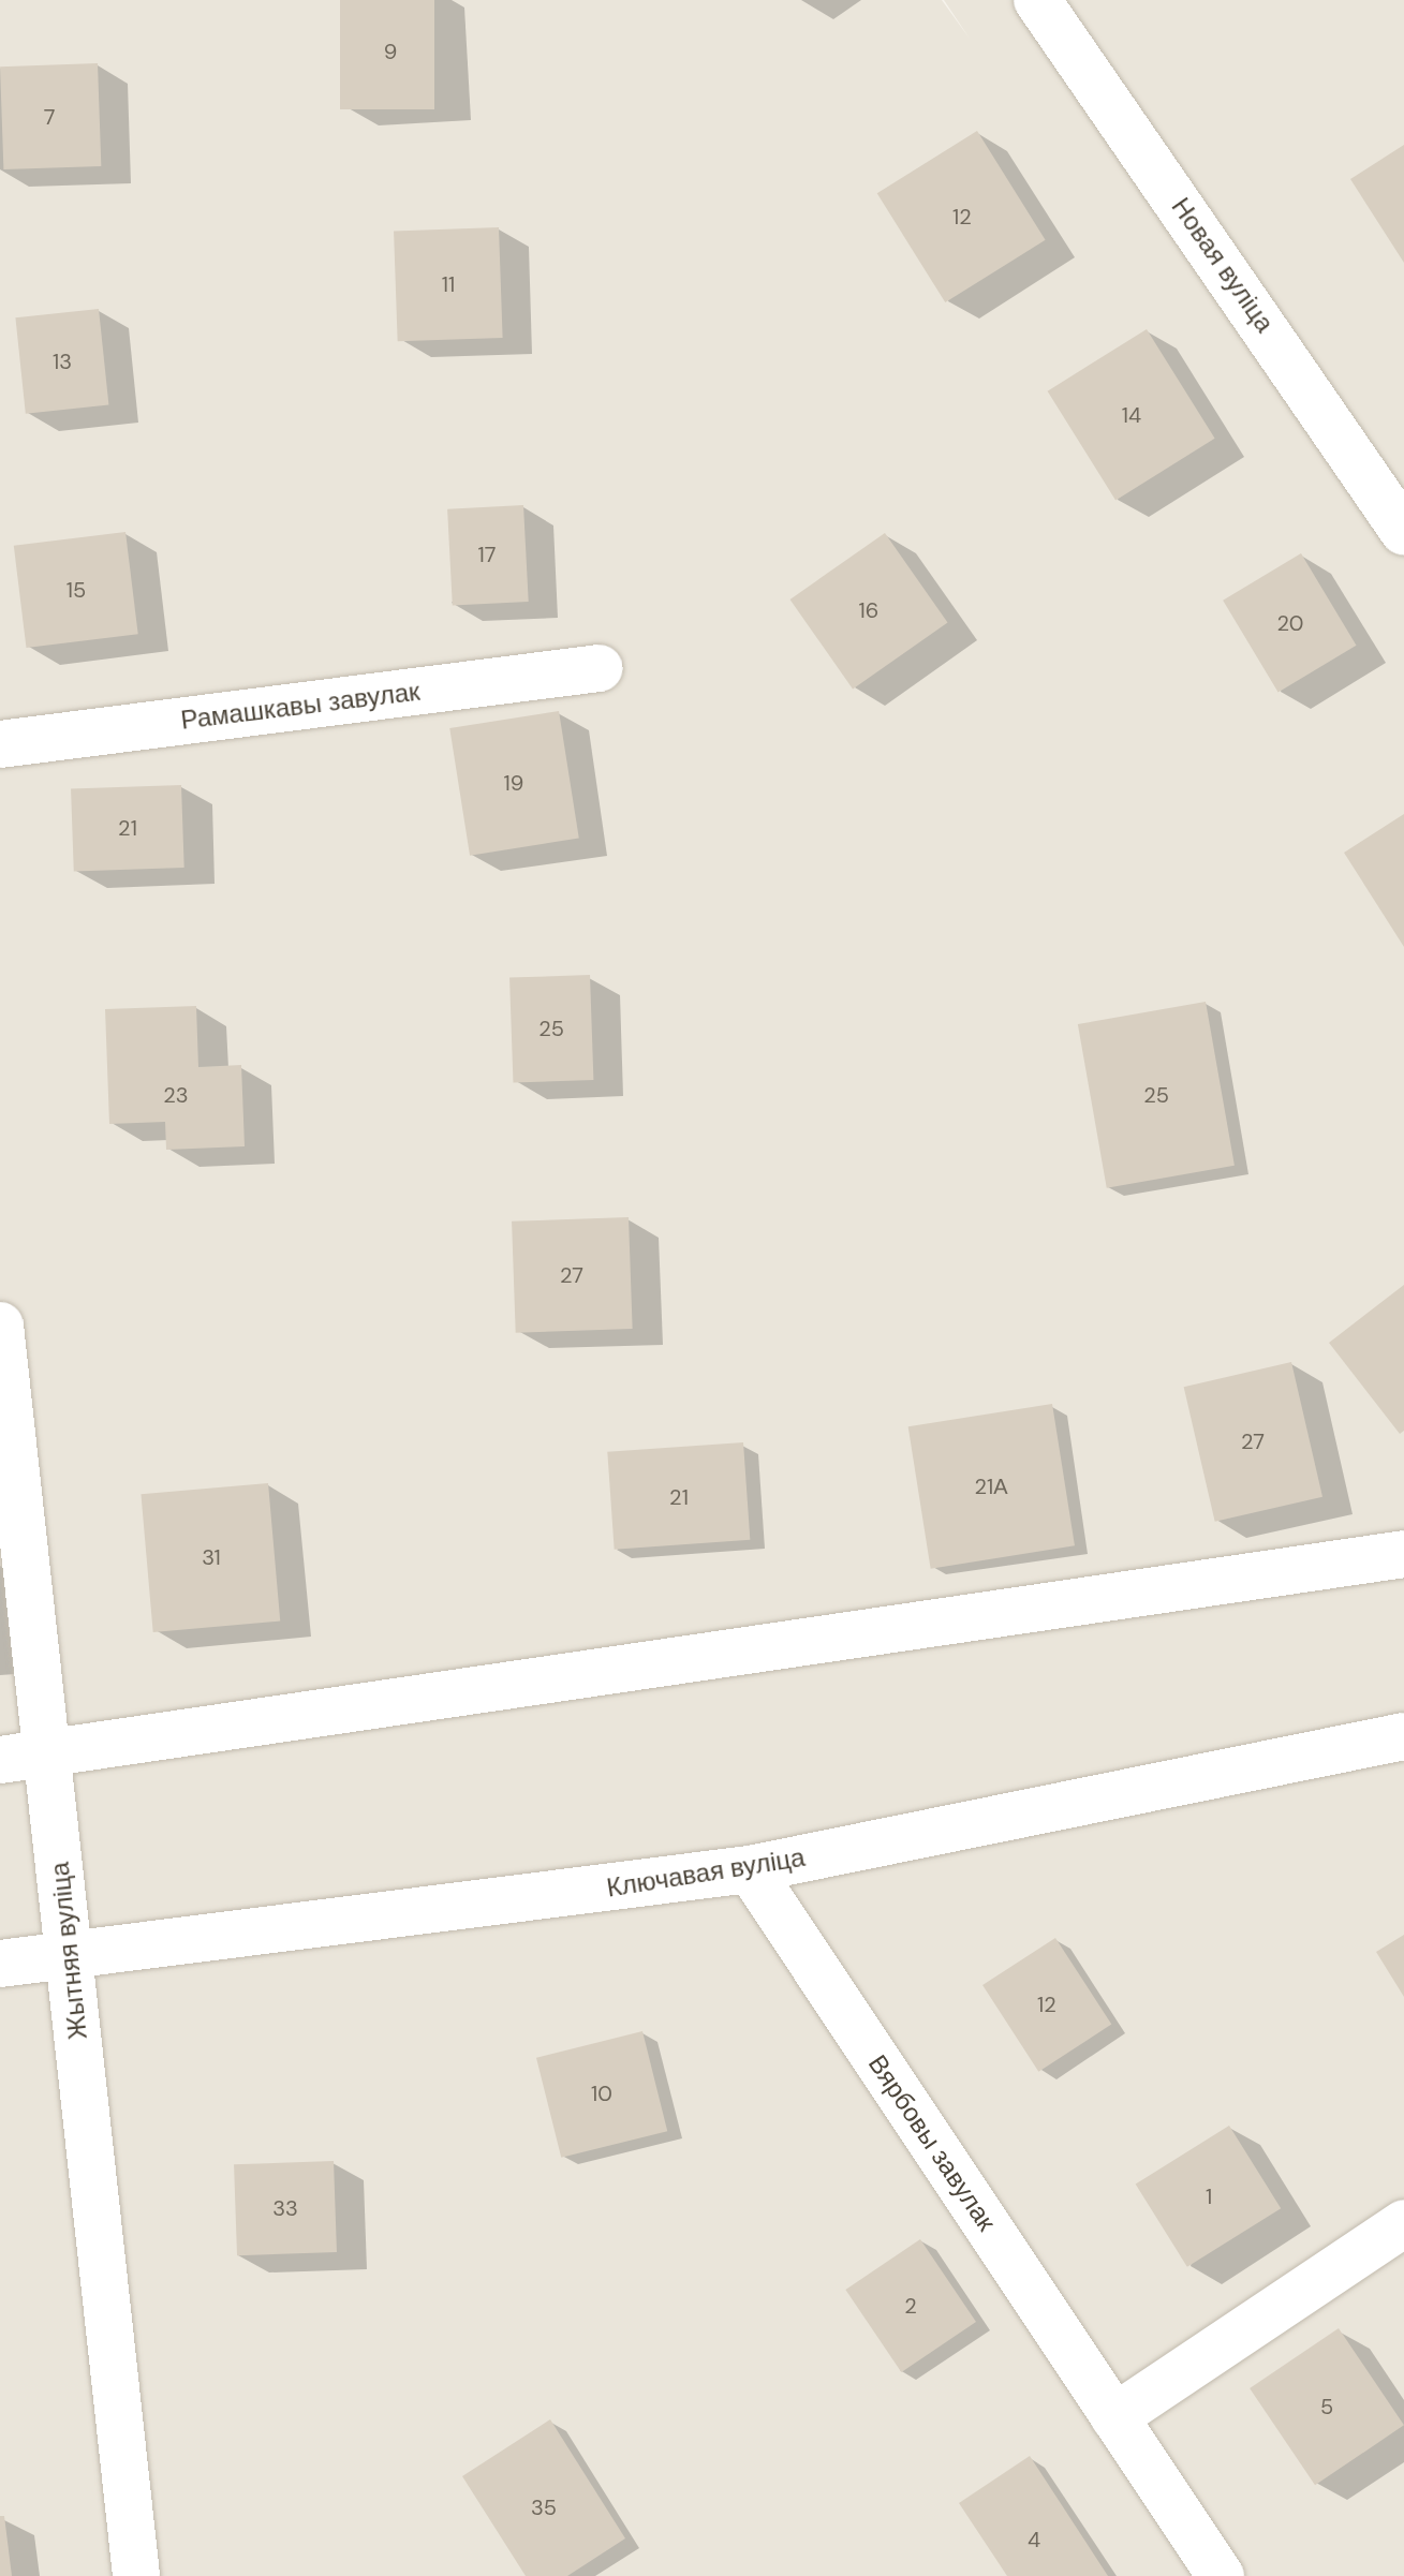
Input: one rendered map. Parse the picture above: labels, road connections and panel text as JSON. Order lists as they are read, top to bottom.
{
  "streets": {
    "street": [
      "Новая вуліца",
      "Рамашкавы завулак",
      "Ключавая вуліца",
      "Жытняя вуліца",
      "Вярбовы завулак"
    ]
  },
  "crossings": [
    ["Ключавая вуліца", "Жытняя вуліца"],
    ["Ключавая вуліца", "Вярбовы завулак"]
  ],
  "house_numbers": [
    "9",
    "7",
    "12",
    "11",
    "13",
    "14",
    "17",
    "15",
    "16",
    "20",
    "19",
    "21",
    "25",
    "23",
    "25",
    "27",
    "27",
    "21А",
    "21",
    "31",
    "12",
    "10",
    "1",
    "33",
    "2",
    "5",
    "35",
    "4"
  ]
}
